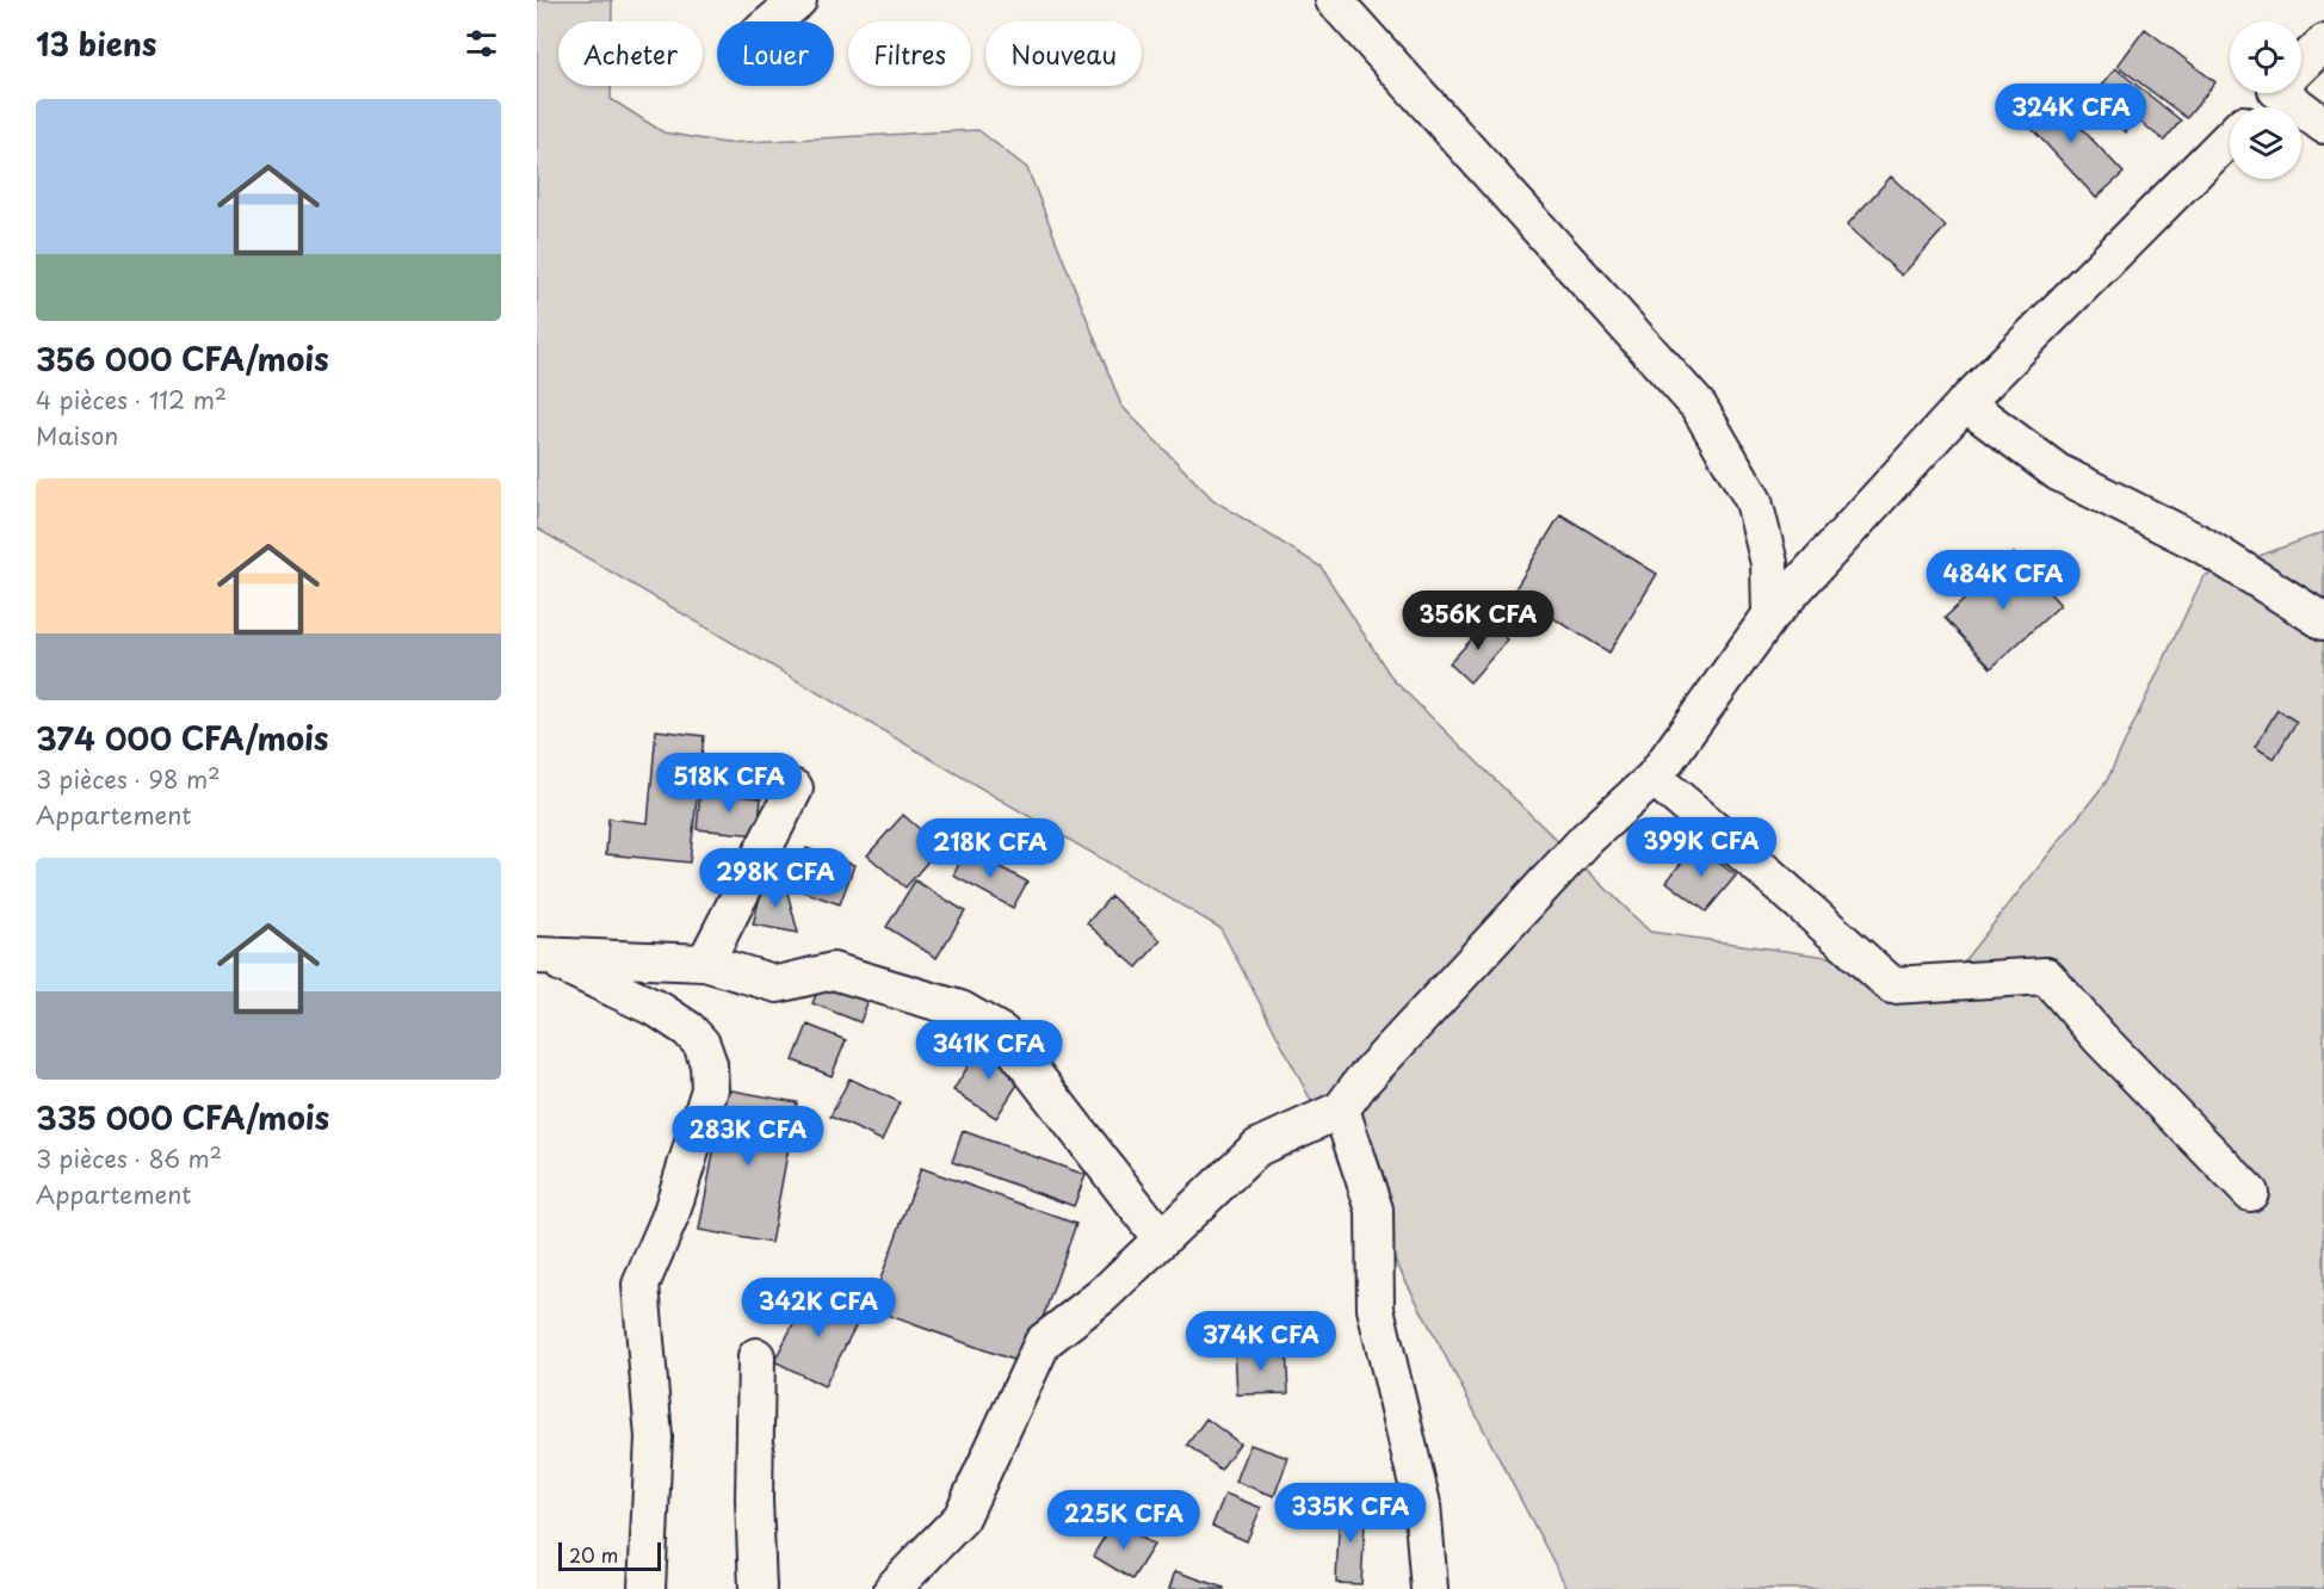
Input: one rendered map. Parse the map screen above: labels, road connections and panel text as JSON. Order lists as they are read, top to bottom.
{
  "scale_bar": "20 m",
  "page": {
    "heading": "13 biens",
    "chip": [
      "Acheter",
      "Louer",
      "Filtres",
      "Nouveau"
    ],
    "price": [
      "324K CFA",
      "484K CFA",
      "356K CFA",
      "518K CFA",
      "399K CFA",
      "218K CFA",
      "298K CFA",
      "341K CFA",
      "283K CFA",
      "342K CFA",
      "374K CFA",
      "335K CFA",
      "225K CFA"
    ],
    "list": [
      {
        "name": "356 000 CFA/mois",
        "note": "4 pièces · 112 m² · Maison"
      },
      {
        "name": "374 000 CFA/mois",
        "note": "3 pièces · 98 m² · Appartement"
      },
      {
        "name": "335 000 CFA/mois",
        "note": "3 pièces · 86 m² · Appartement"
      }
    ],
    "scale": "20 m"
  }
}
